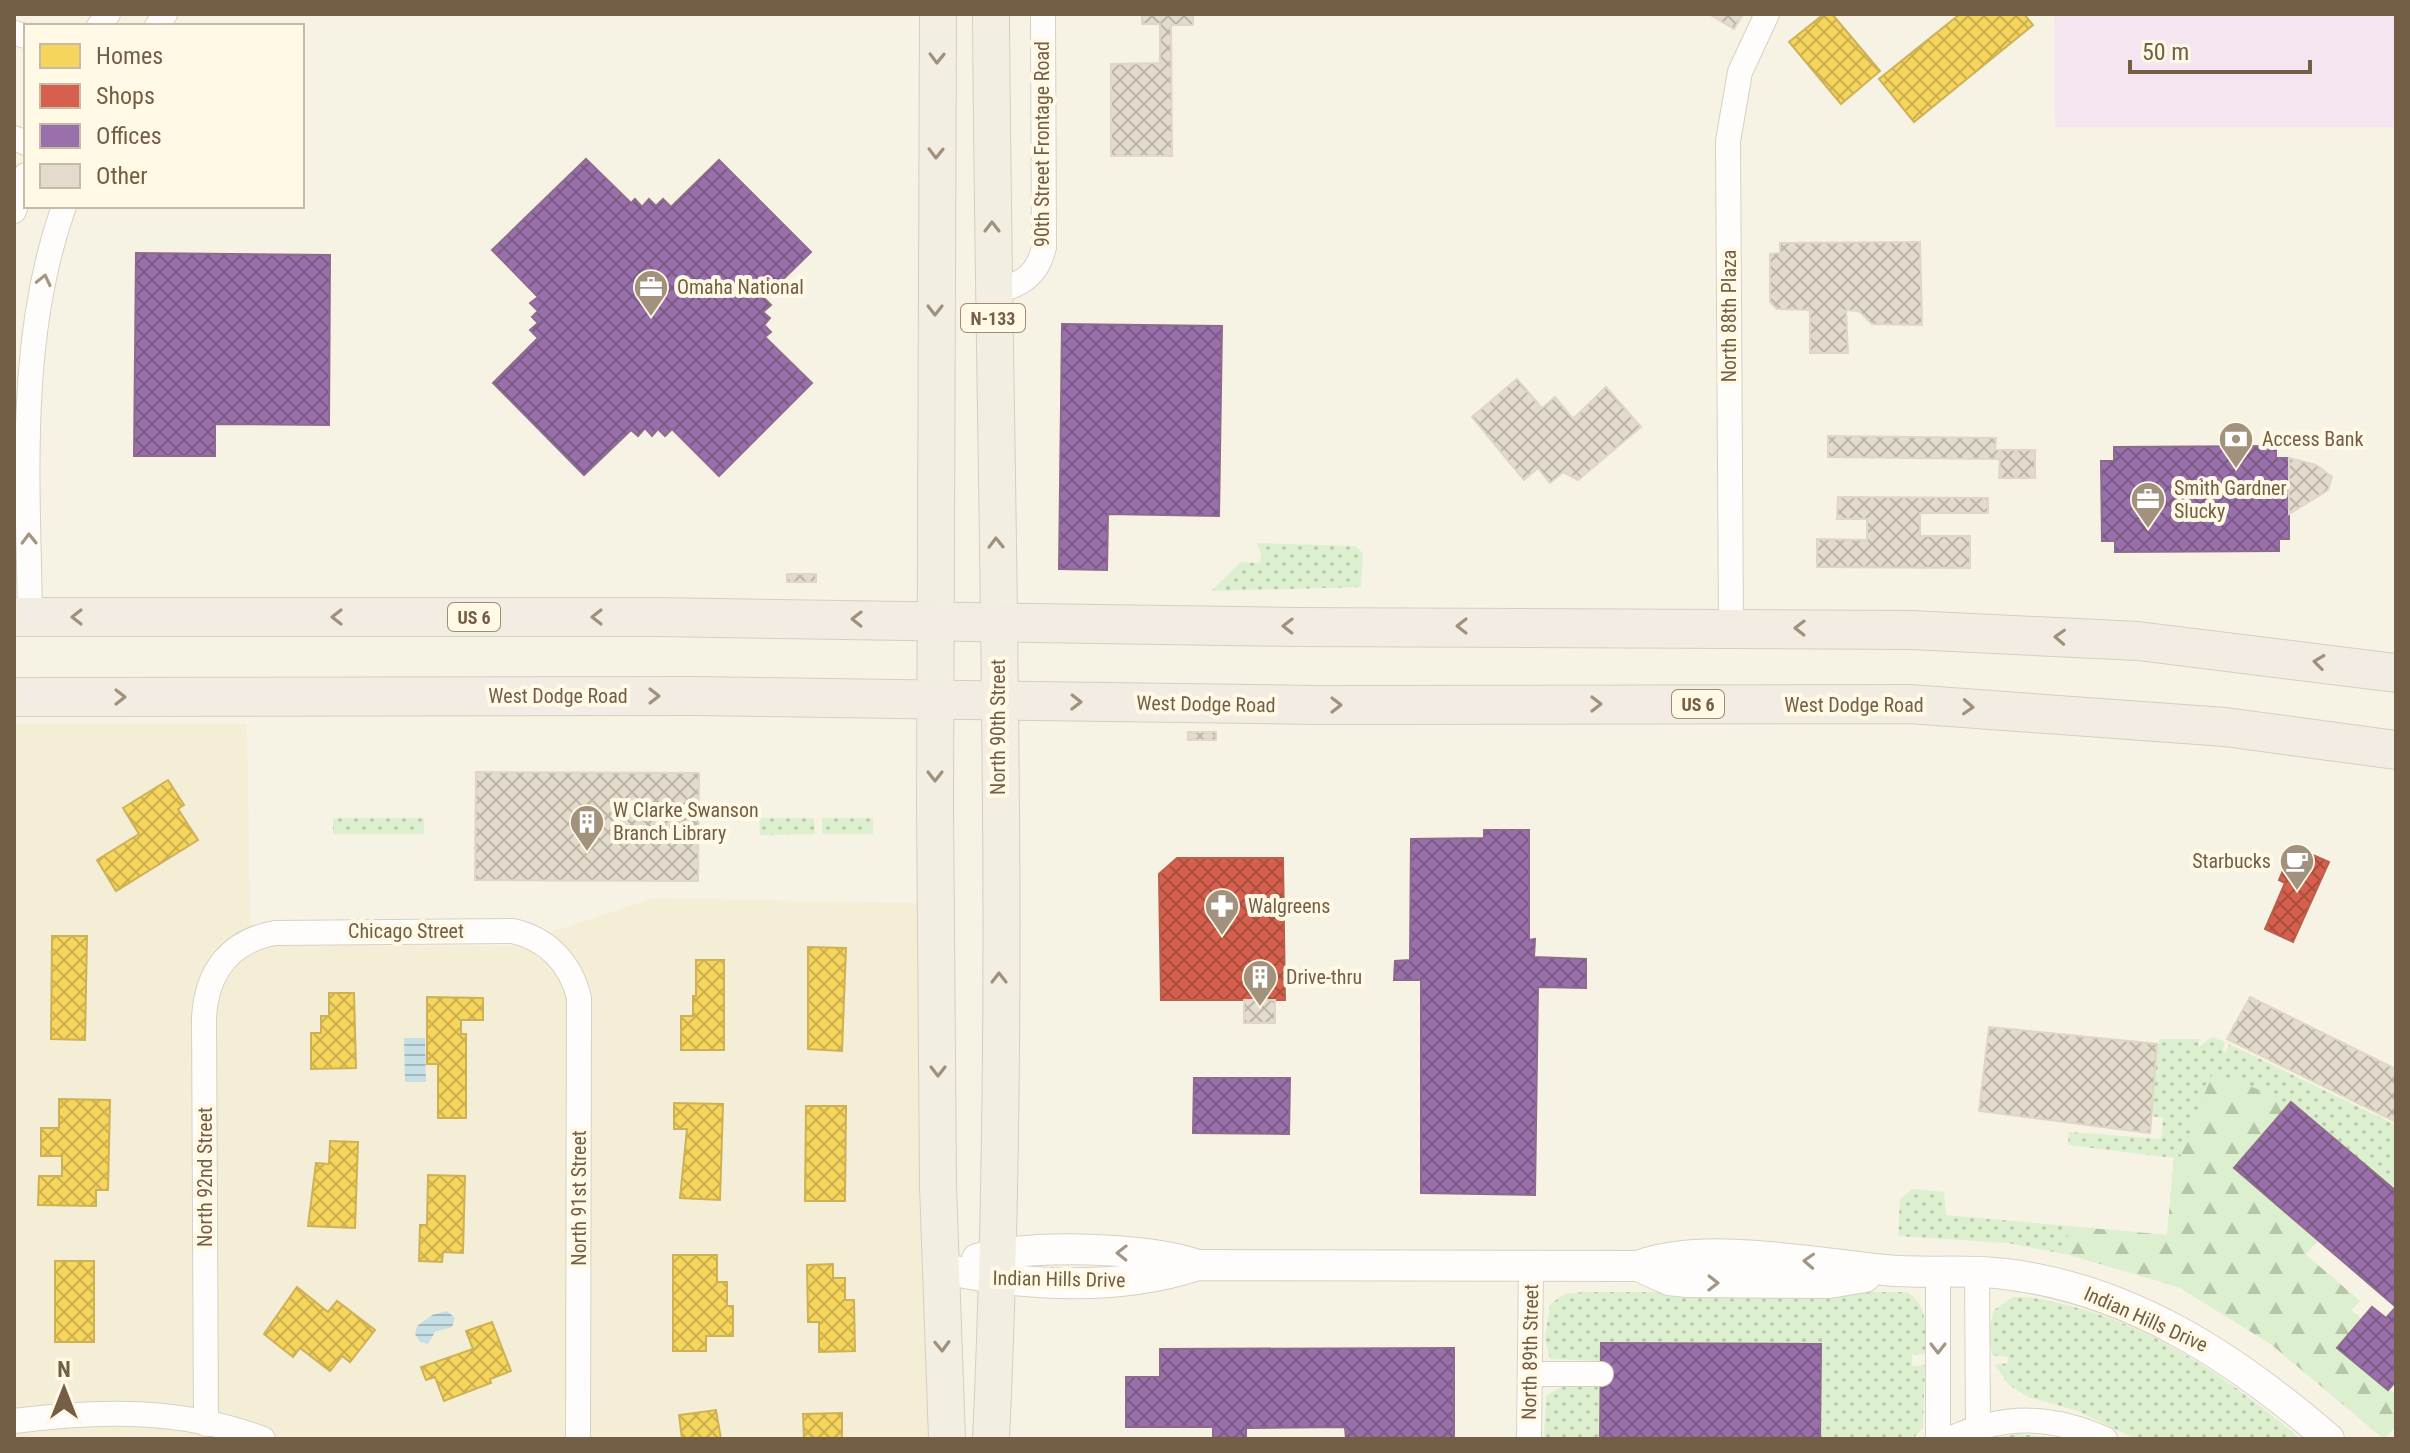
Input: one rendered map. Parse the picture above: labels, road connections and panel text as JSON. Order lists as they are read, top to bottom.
{
  "streets": {
    "highway": ["US 6", "West Dodge Road"],
    "main road": ["N-133", "North 90th Street"],
    "street": [
      "90th Street Frontage Road",
      "North 88th Plaza",
      "Chicago Street",
      "North 92nd Street",
      "North 91st Street",
      "Indian Hills Drive",
      "North 89th Street"
    ]
  },
  "crossings": [
    ["90th Street Frontage Road", "North 90th Street"],
    ["North 88th Plaza", "US 6"],
    ["N-133", "US 6"],
    ["N-133", "West Dodge Road"],
    ["US 6", "North 90th Street"],
    ["West Dodge Road", "North 90th Street"],
    ["North 90th Street", "Indian Hills Drive"],
    ["Chicago Street", "North 92nd Street"],
    ["Chicago Street", "North 91st Street"],
    ["Indian Hills Drive", "North 89th Street"]
  ],
  "places": {
    "office": ["Omaha National", "Smith Gardner Slucky"],
    "bank": ["Access Bank"],
    "building": ["W Clarke Swanson Branch Library", "Drive-thru"],
    "cafe": ["Starbucks"],
    "pharmacy": ["Walgreens"]
  },
  "legend": [
    "Homes",
    "Shops",
    "Offices",
    "Other"
  ],
  "scale_bar": "50 m",
  "north": "top"
}
